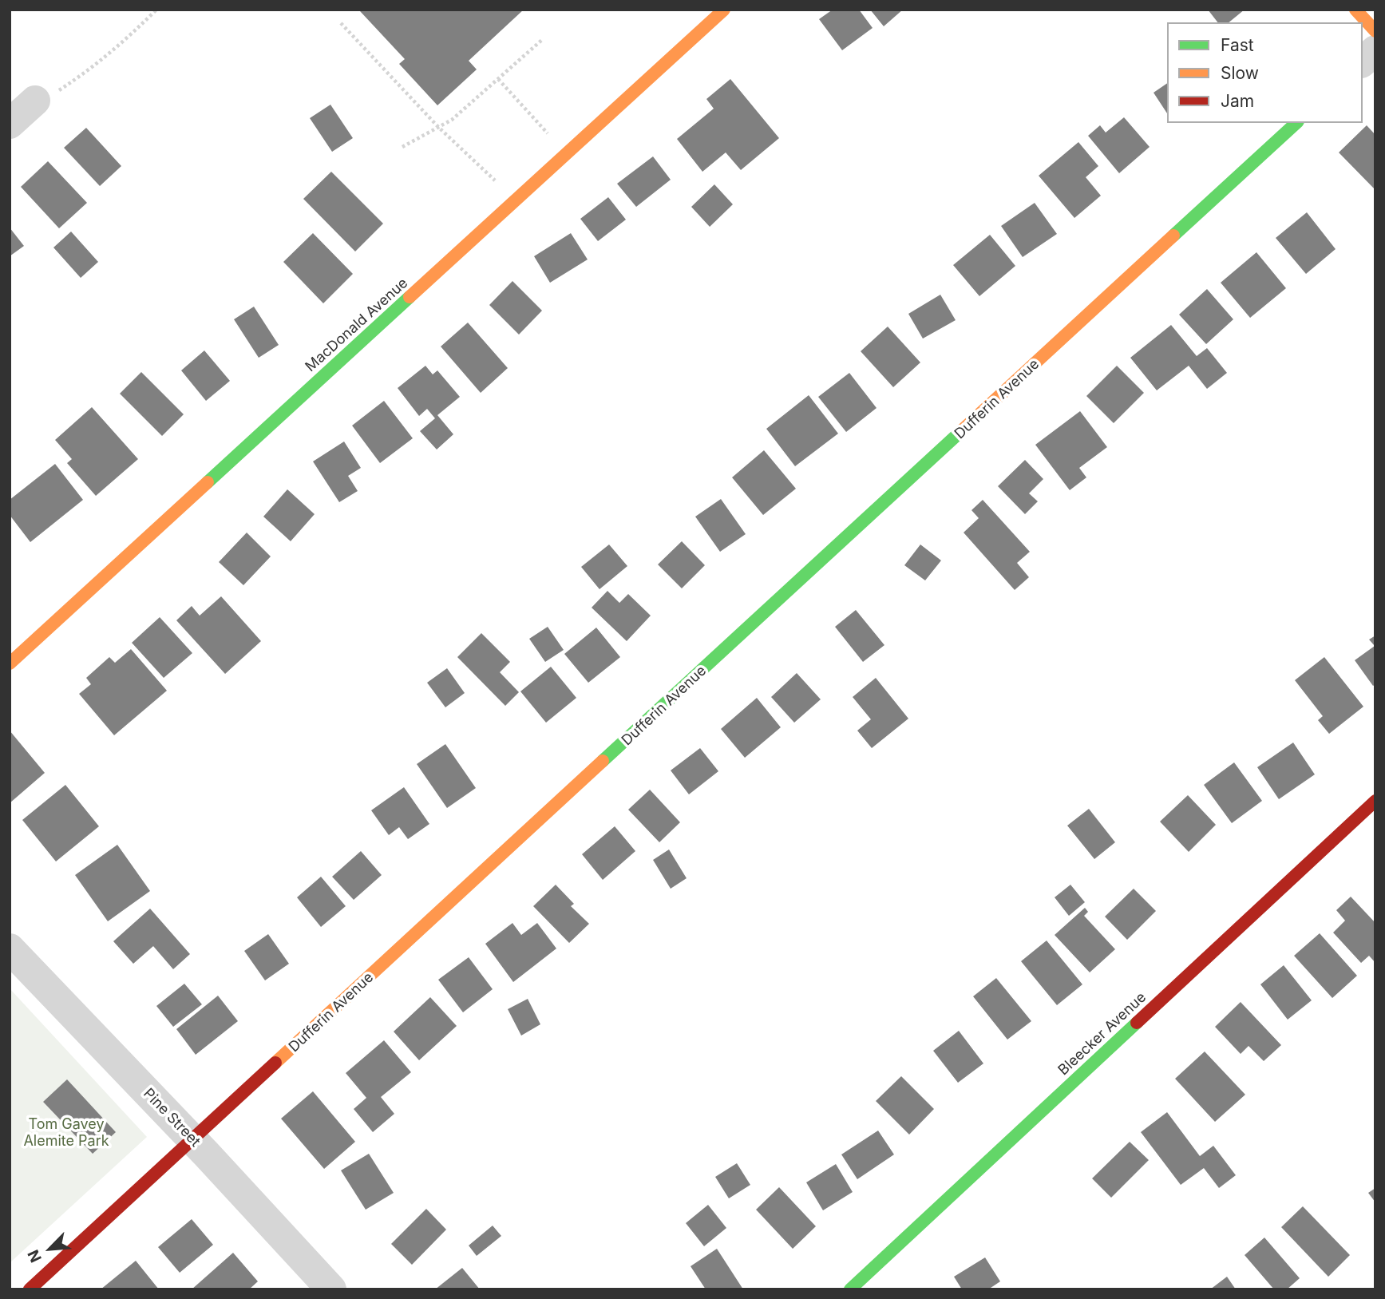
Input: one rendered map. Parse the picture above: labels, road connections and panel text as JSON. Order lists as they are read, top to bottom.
{
  "streets": {
    "street": [
      "MacDonald Avenue",
      "Dufferin Avenue",
      "Bleecker Avenue",
      "Pine Street"
    ]
  },
  "crossings": [
    ["Dufferin Avenue", "Pine Street"]
  ],
  "parks": ["Tom Gavey Alemite Park"],
  "legend": ["Fast", "Slow", "Jam"],
  "north": "bottom left"
}
